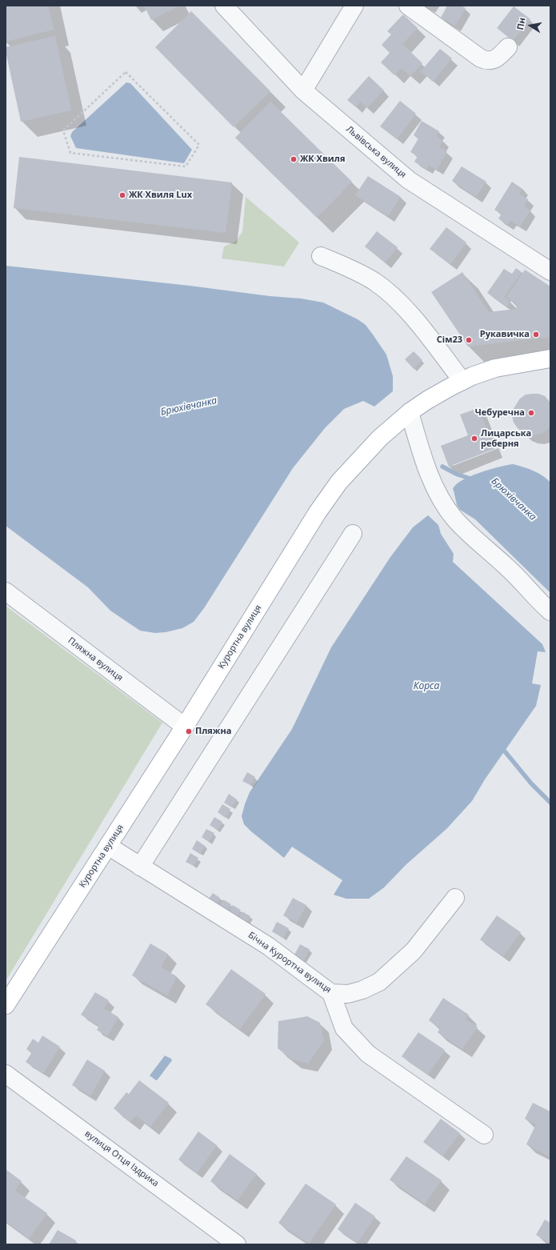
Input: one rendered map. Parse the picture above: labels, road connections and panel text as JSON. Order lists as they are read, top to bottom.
{
  "streets": {
    "main road": ["Курортна вулиця"],
    "street": [
      "Львівська вулиця",
      "Пляжна вулиця",
      "Бічна Курортна вулиця",
      "вулиця Отця Іздрика"
    ]
  },
  "crossings": [
    ["Курортна вулиця", "Пляжна вулиця"],
    ["Курортна вулиця", "Бічна Курортна вулиця"]
  ],
  "water": ["Брюхівчанка", "Корса"],
  "places": [
    "ЖК Хвиля",
    "ЖК Хвиля Lux",
    "Рукавичка",
    "Сім23",
    "Чебуречна",
    "Лицарська реберня",
    "Пляжна"
  ],
  "north": "left"
}
